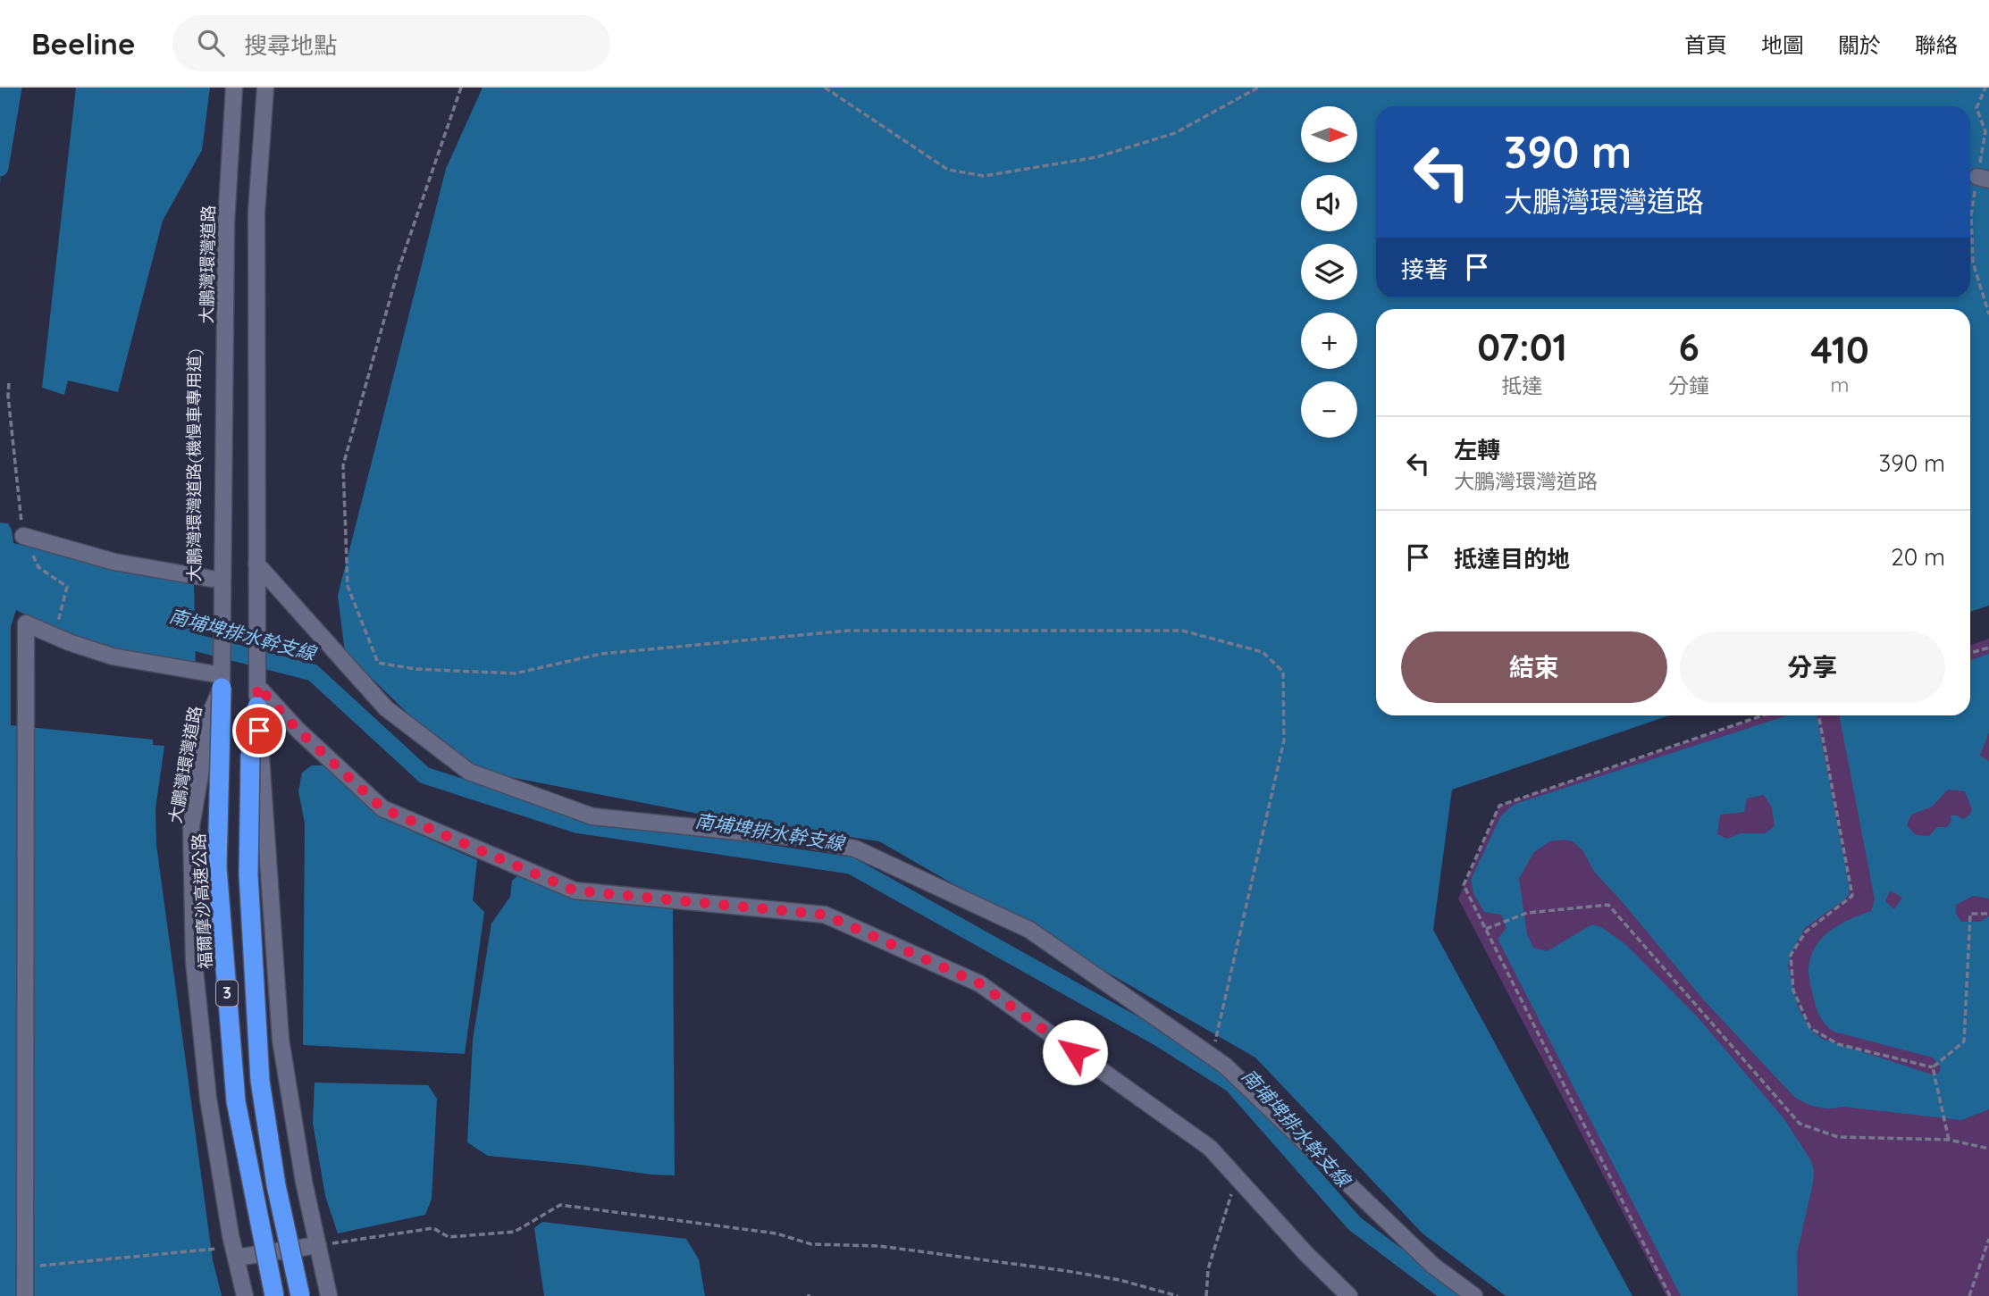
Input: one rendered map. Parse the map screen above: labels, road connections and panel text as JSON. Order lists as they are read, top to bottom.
{
  "streets": {
    "highway": ["福爾摩沙高速公路", "3"],
    "street": ["大鵬灣環灣道路", "大鵬灣環灣道路(機慢車專用道)"]
  },
  "crossings": [
    ["大鵬灣環灣道路", "大鵬灣環灣道路(機慢車專用道)"],
    ["大鵬灣環灣道路", "福爾摩沙高速公路"]
  ],
  "water": ["南埔埤排水幹支線"],
  "north": "right",
  "page": {
    "header": "Beeline",
    "search": "搜尋地點",
    "nav": [
      "首頁",
      "地圖",
      "關於",
      "聯絡"
    ],
    "map_buttons": ["+", "−"],
    "turn": ["390 m", "大鵬灣環灣道路"],
    "then": "接著",
    "eta": [
      "07:01",
      "抵達",
      "6",
      "分鐘",
      "410",
      "m"
    ],
    "list": [
      {
        "name": "左轉",
        "note": "大鵬灣環灣道路",
        "value": "390 m"
      },
      {
        "name": "抵達目的地",
        "value": "20 m"
      }
    ],
    "buttons": ["結束", "分享"]
  }
}
